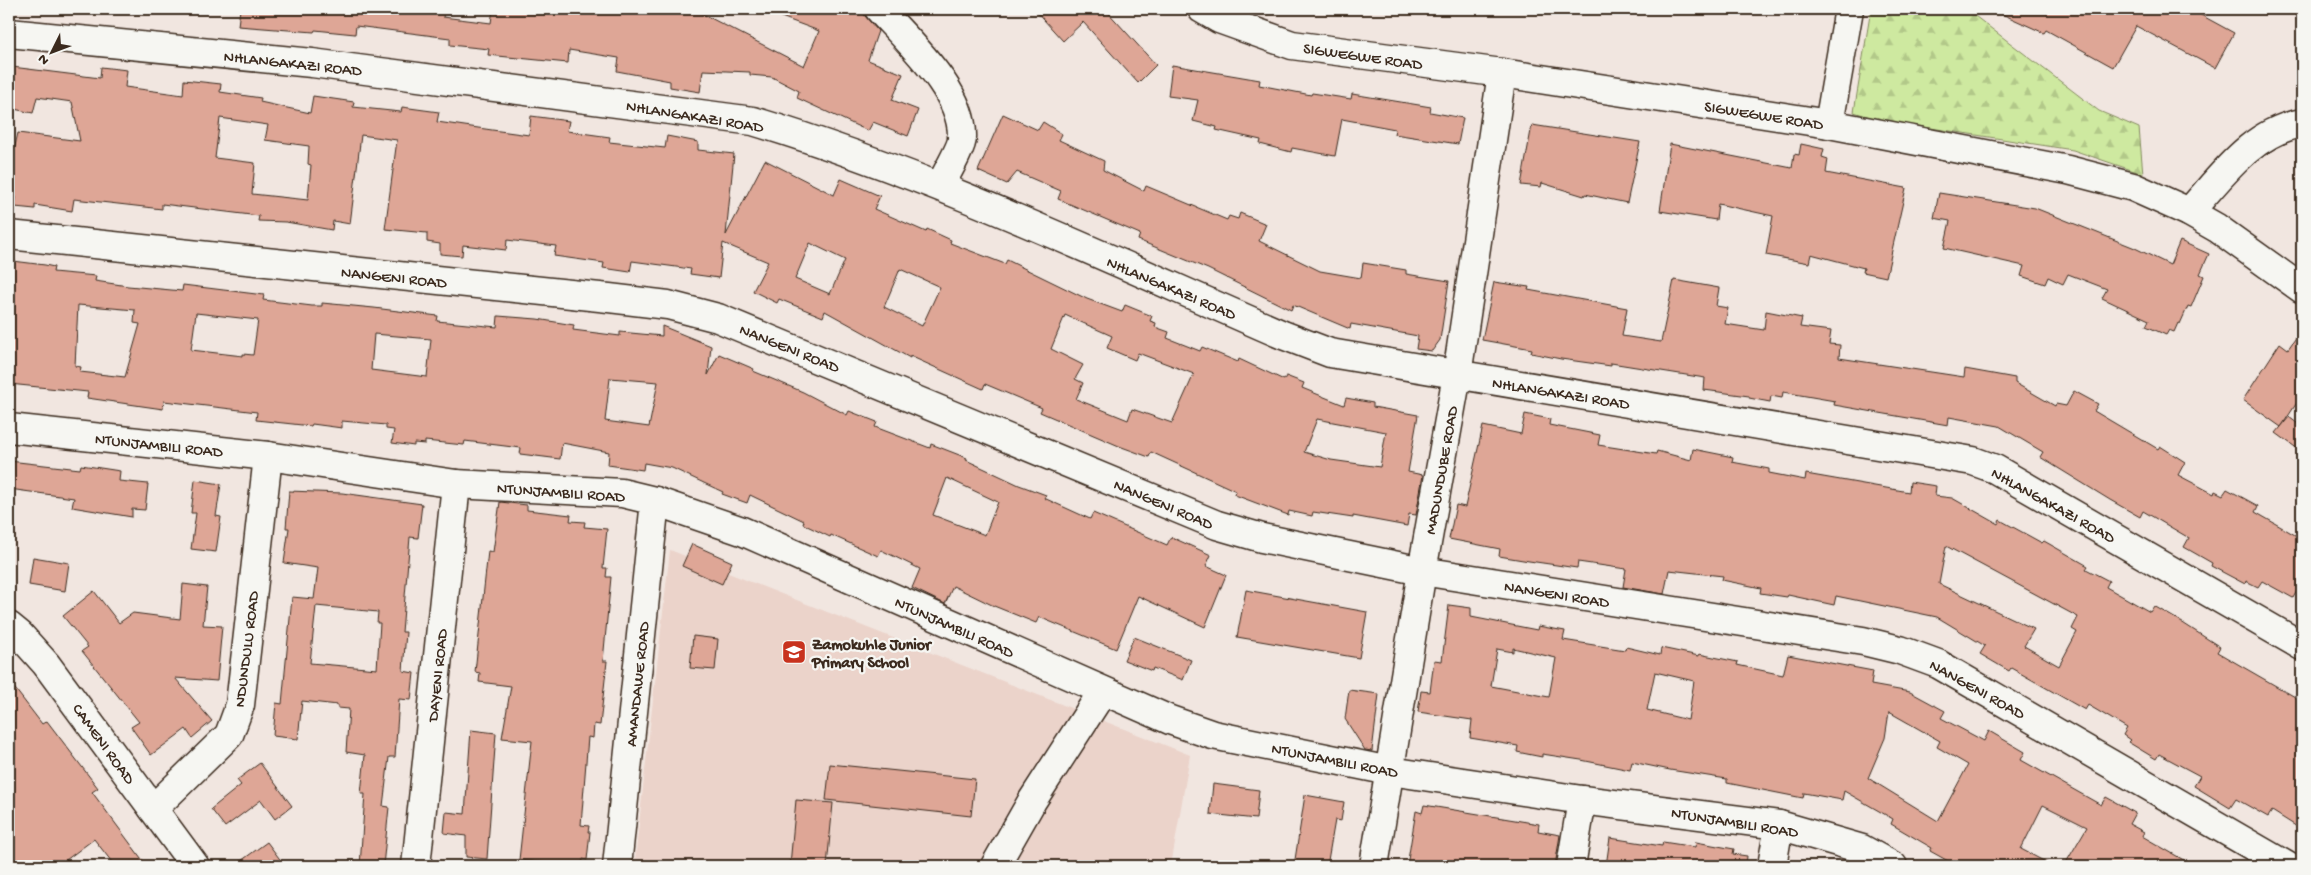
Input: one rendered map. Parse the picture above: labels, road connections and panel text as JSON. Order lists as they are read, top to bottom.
{
  "streets": {
    "street": [
      "SIGWEGWE ROAD",
      "NHLANGAKAZI ROAD",
      "NANGENI ROAD",
      "NTUNJAMBILI ROAD",
      "MADUNDUBE ROAD",
      "NDUNDULU ROAD",
      "DAYENI ROAD",
      "AMANDAWE ROAD",
      "CAMENI ROAD"
    ]
  },
  "crossings": [
    ["SIGWEGWE ROAD", "MADUNDUBE ROAD"],
    ["NHLANGAKAZI ROAD", "MADUNDUBE ROAD"],
    ["NANGENI ROAD", "MADUNDUBE ROAD"],
    ["NTUNJAMBILI ROAD", "MADUNDUBE ROAD"],
    ["NTUNJAMBILI ROAD", "NDUNDULU ROAD"],
    ["NTUNJAMBILI ROAD", "DAYENI ROAD"],
    ["NTUNJAMBILI ROAD", "AMANDAWE ROAD"],
    ["NDUNDULU ROAD", "CAMENI ROAD"]
  ],
  "places": {
    "school or university": ["Zamokuhle Junior Primary School"]
  },
  "north": "bottom left"
}
